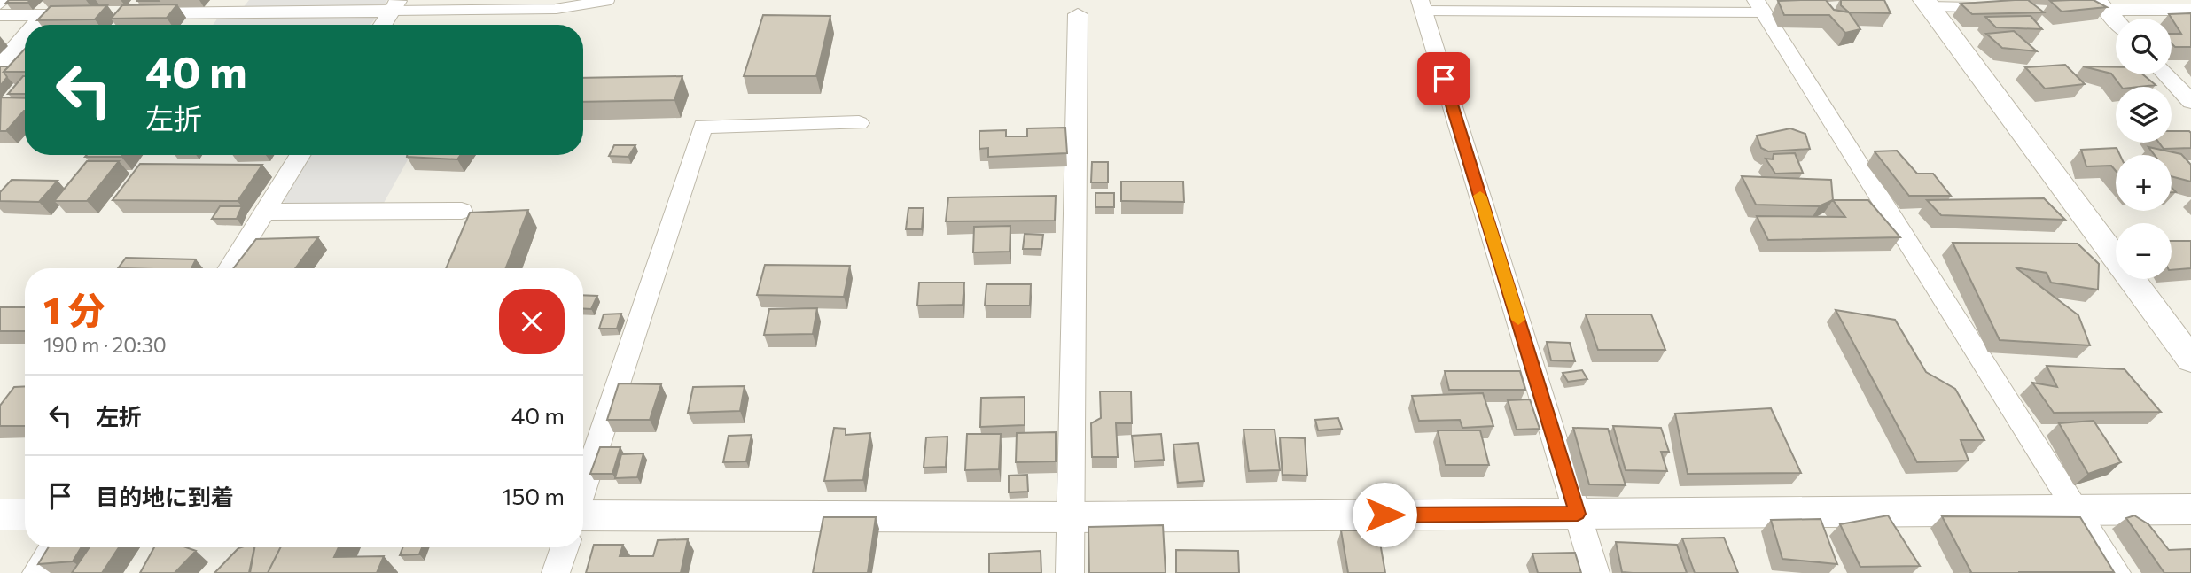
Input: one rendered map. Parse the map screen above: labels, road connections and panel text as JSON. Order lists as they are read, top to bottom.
{
  "page": {
    "map_buttons": ["+", "−"],
    "turn": ["40 m", "左折"],
    "heading": ["1 分", "190 m · 20:30"],
    "list": [
      {
        "name": "左折",
        "value": "40 m"
      },
      {
        "name": "目的地に到着",
        "value": "150 m"
      }
    ]
  }
}
